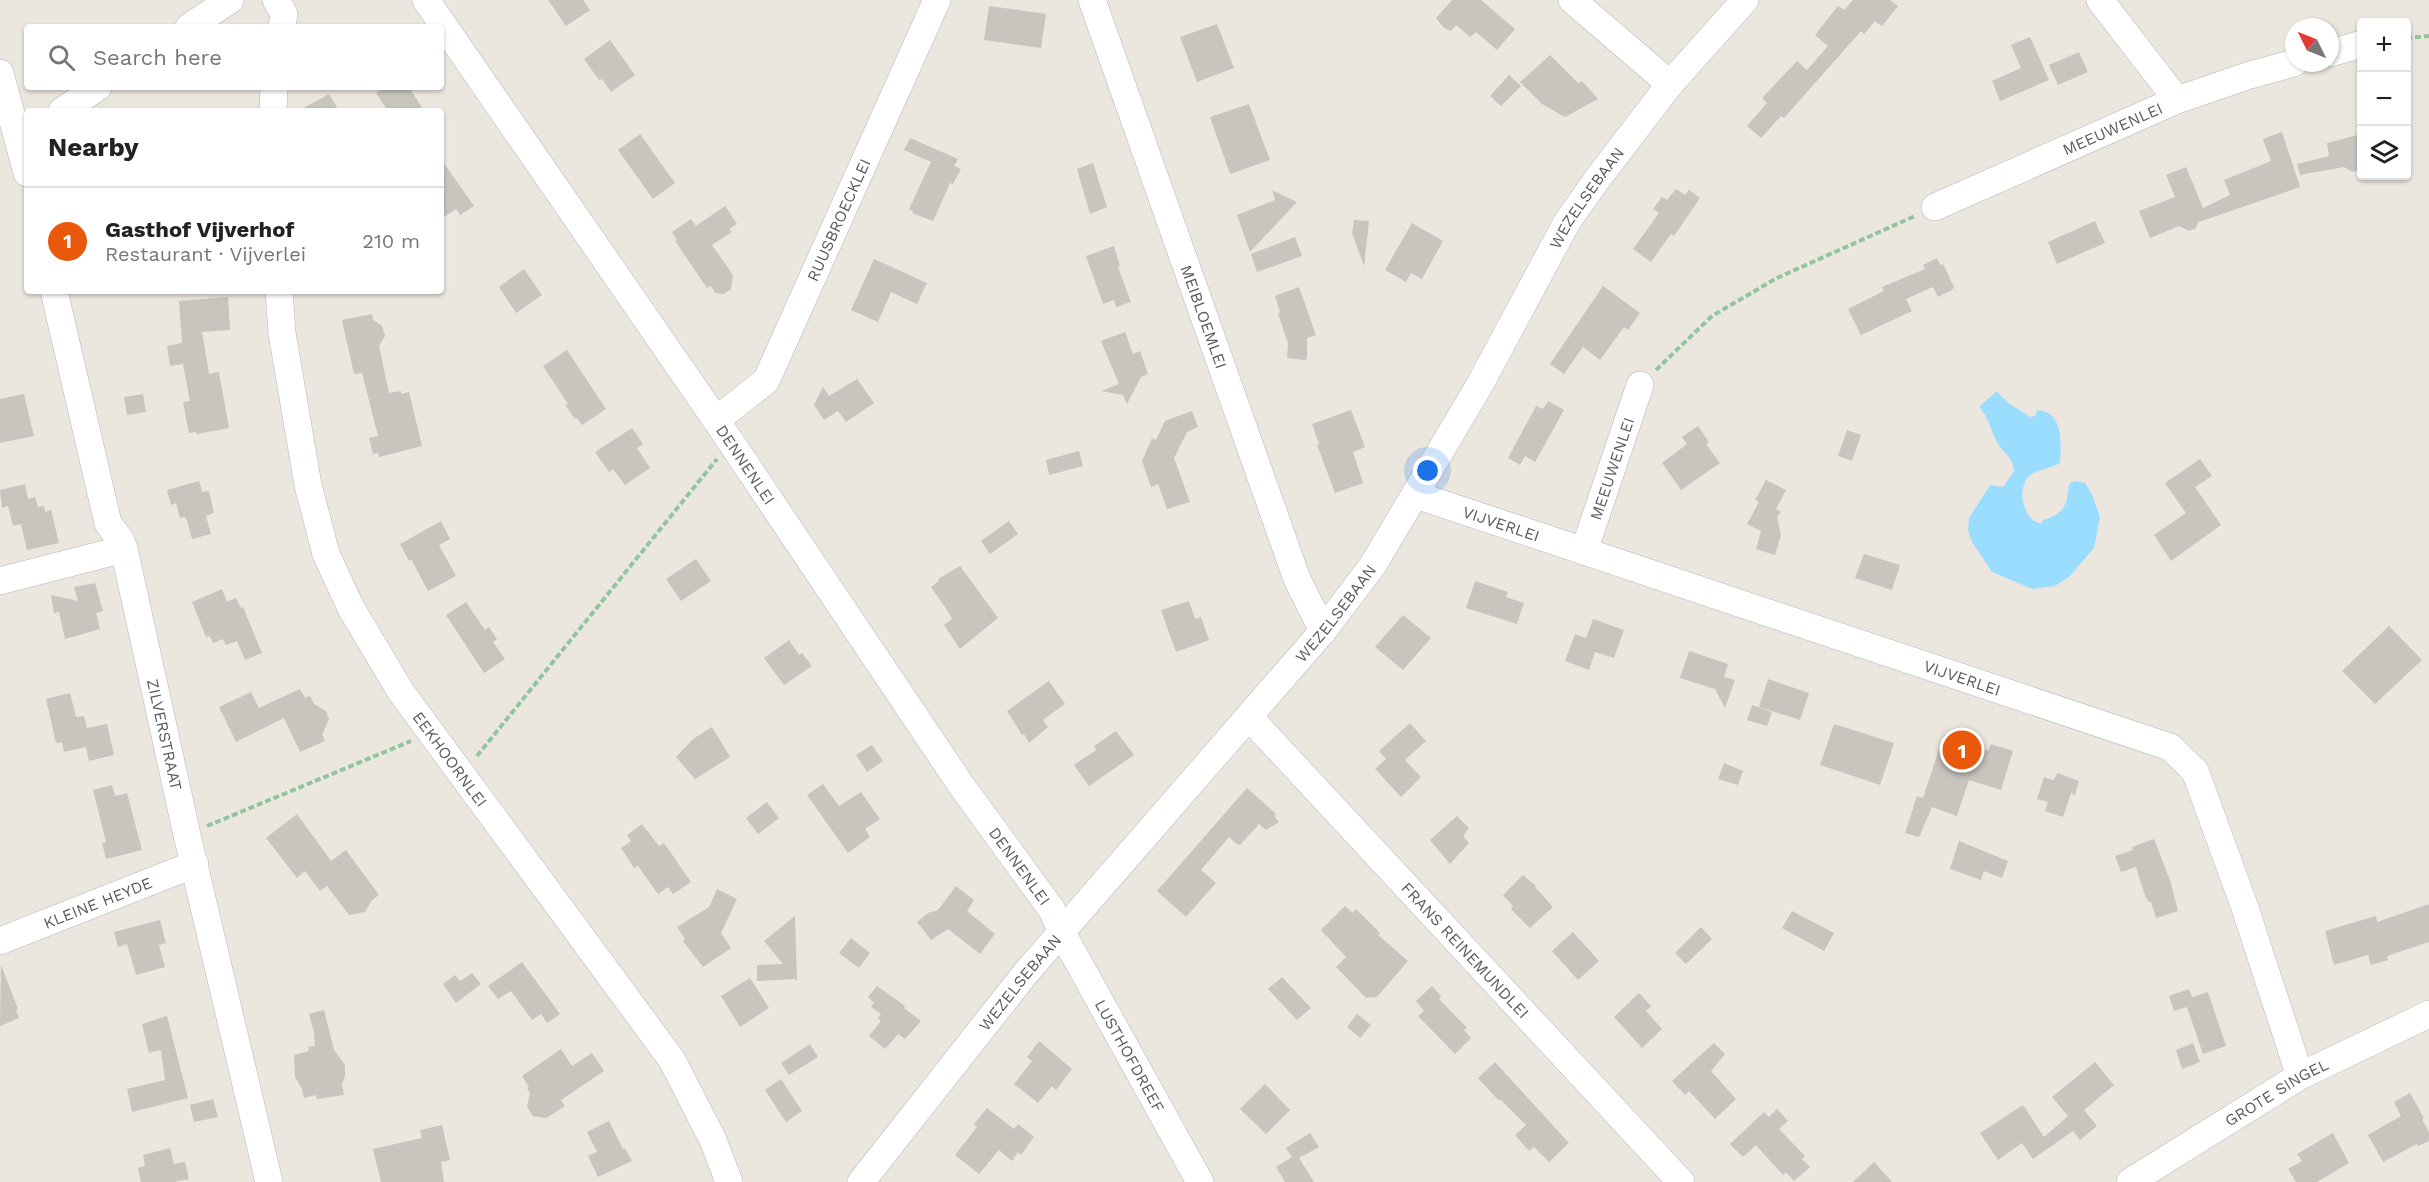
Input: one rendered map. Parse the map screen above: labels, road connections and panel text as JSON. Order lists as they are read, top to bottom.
{
  "streets": {
    "street": [
      "MEEUWENLEI",
      "WEZELSEBAAN",
      "RUUSBROECKLEI",
      "MEIBLOEMLEI",
      "DENNENLEI",
      "VIJVERLEI",
      "ZILVERSTRAAT",
      "EEKHOORNLEI",
      "KLEINE HEYDE",
      "FRANS REINEMUNDLEI",
      "LUSTHOFDREEF",
      "GROTE SINGEL"
    ]
  },
  "crossings": [
    ["MEEUWENLEI", "VIJVERLEI"],
    ["WEZELSEBAAN", "MEIBLOEMLEI"],
    ["WEZELSEBAAN", "DENNENLEI"],
    ["WEZELSEBAAN", "VIJVERLEI"],
    ["WEZELSEBAAN", "FRANS REINEMUNDLEI"],
    ["WEZELSEBAAN", "LUSTHOFDREEF"],
    ["RUUSBROECKLEI", "DENNENLEI"],
    ["DENNENLEI", "LUSTHOFDREEF"],
    ["VIJVERLEI", "GROTE SINGEL"],
    ["ZILVERSTRAAT", "KLEINE HEYDE"]
  ],
  "north": "top left",
  "page": {
    "map_buttons": ["+", "−"],
    "search": "Search here",
    "heading": "Nearby",
    "list": [
      {
        "mark": "1",
        "name": "Gasthof Vijverhof",
        "note": "Restaurant · Vijverlei",
        "value": "210 m"
      }
    ],
    "pins": "1"
  }
}
